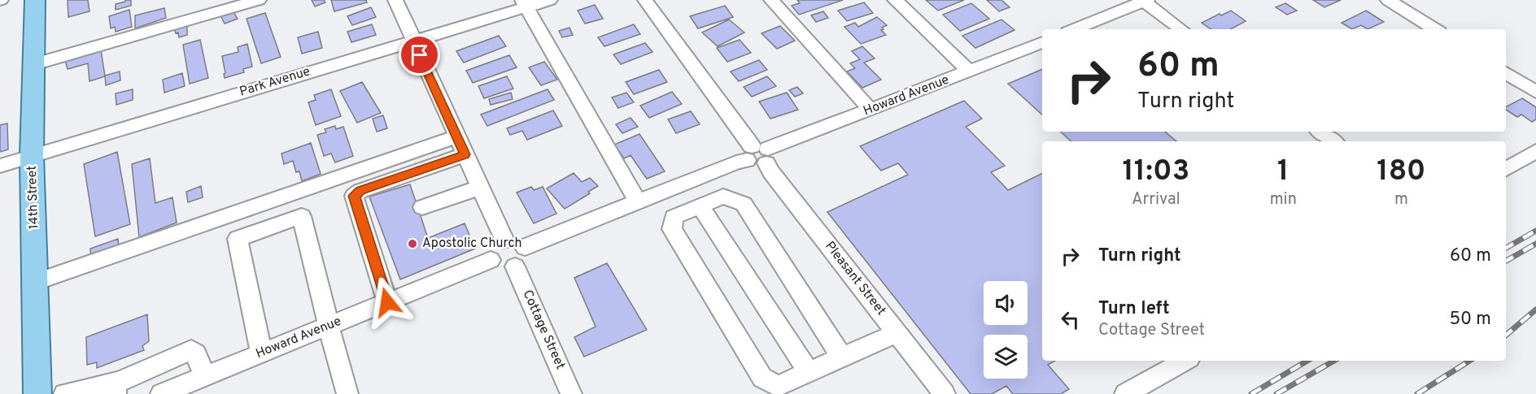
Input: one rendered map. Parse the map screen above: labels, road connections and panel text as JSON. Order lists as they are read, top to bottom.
{
  "streets": {
    "main road": ["14th Street"],
    "street": [
      "Park Avenue",
      "Howard Avenue",
      "Pleasant Street",
      "Cottage Street"
    ]
  },
  "crossings": [
    ["Park Avenue", "14th Street"],
    ["Howard Avenue", "Pleasant Street"],
    ["Howard Avenue", "Cottage Street"]
  ],
  "places": ["Apostolic Church"],
  "page": {
    "turn": ["60 m", "Turn right"],
    "eta": [
      "11:03",
      "Arrival",
      "1",
      "min",
      "180",
      "m"
    ],
    "list": [
      {
        "name": "Turn right",
        "value": "60 m"
      },
      {
        "name": "Turn left",
        "note": "Cottage Street",
        "value": "50 m"
      }
    ]
  }
}
